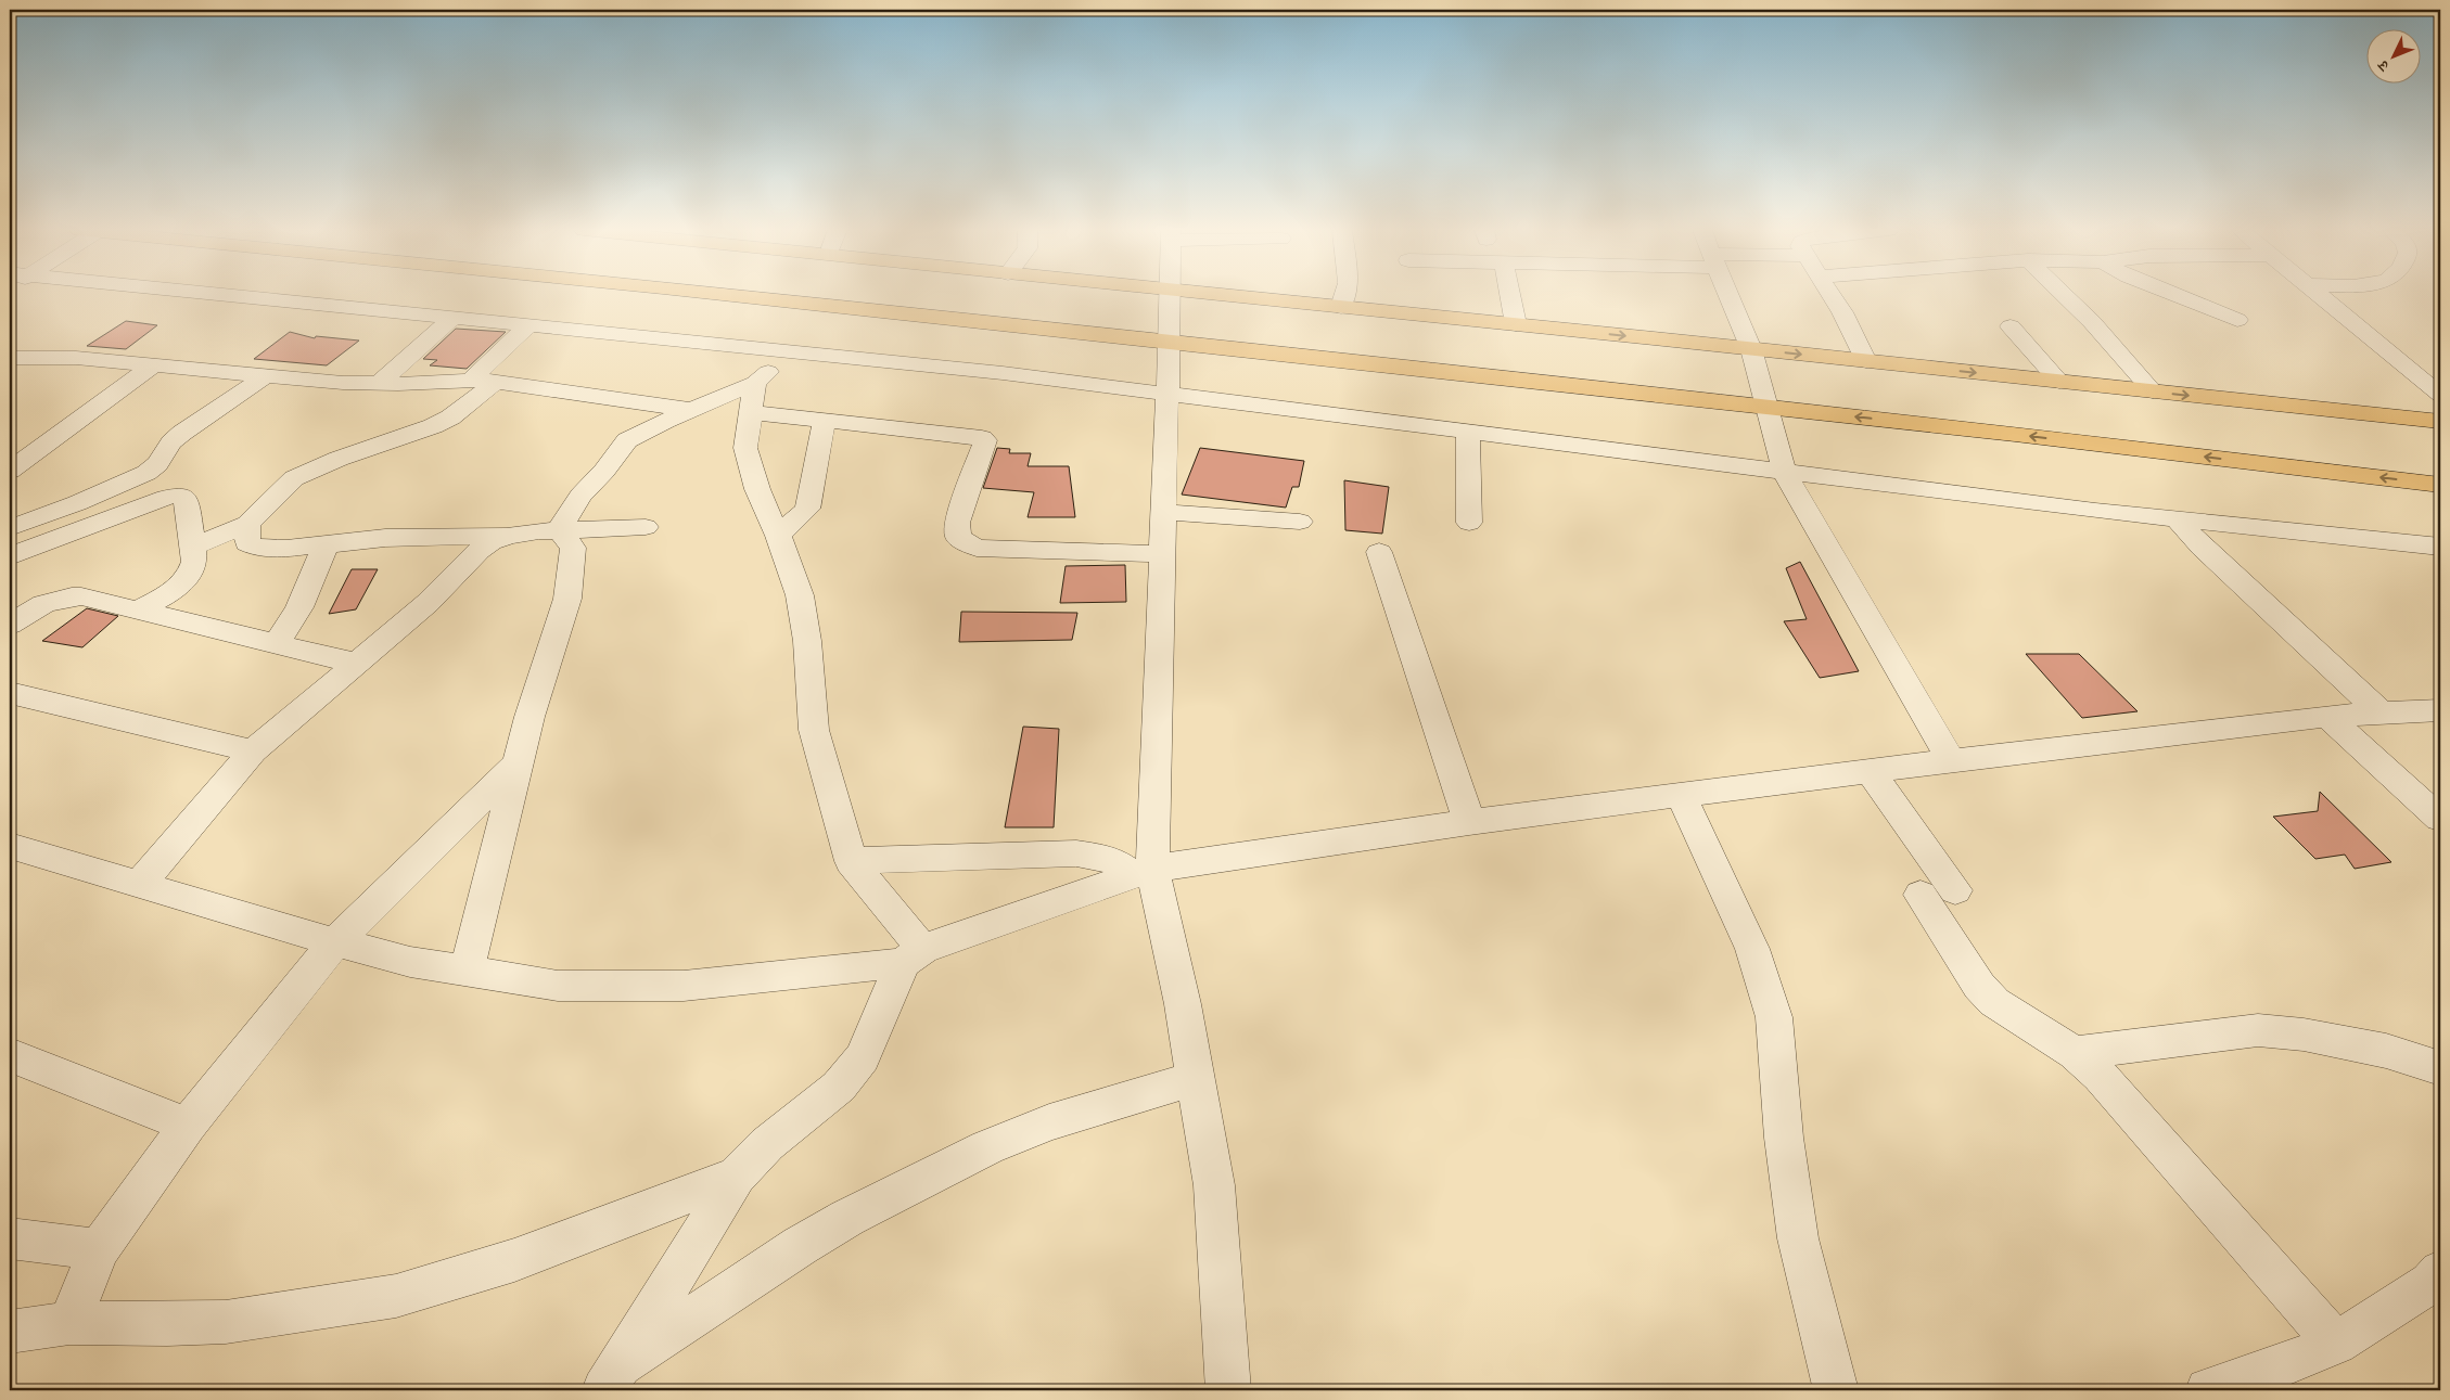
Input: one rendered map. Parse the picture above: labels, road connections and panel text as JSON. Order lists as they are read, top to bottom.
{
  "north": "bottom left"
}
